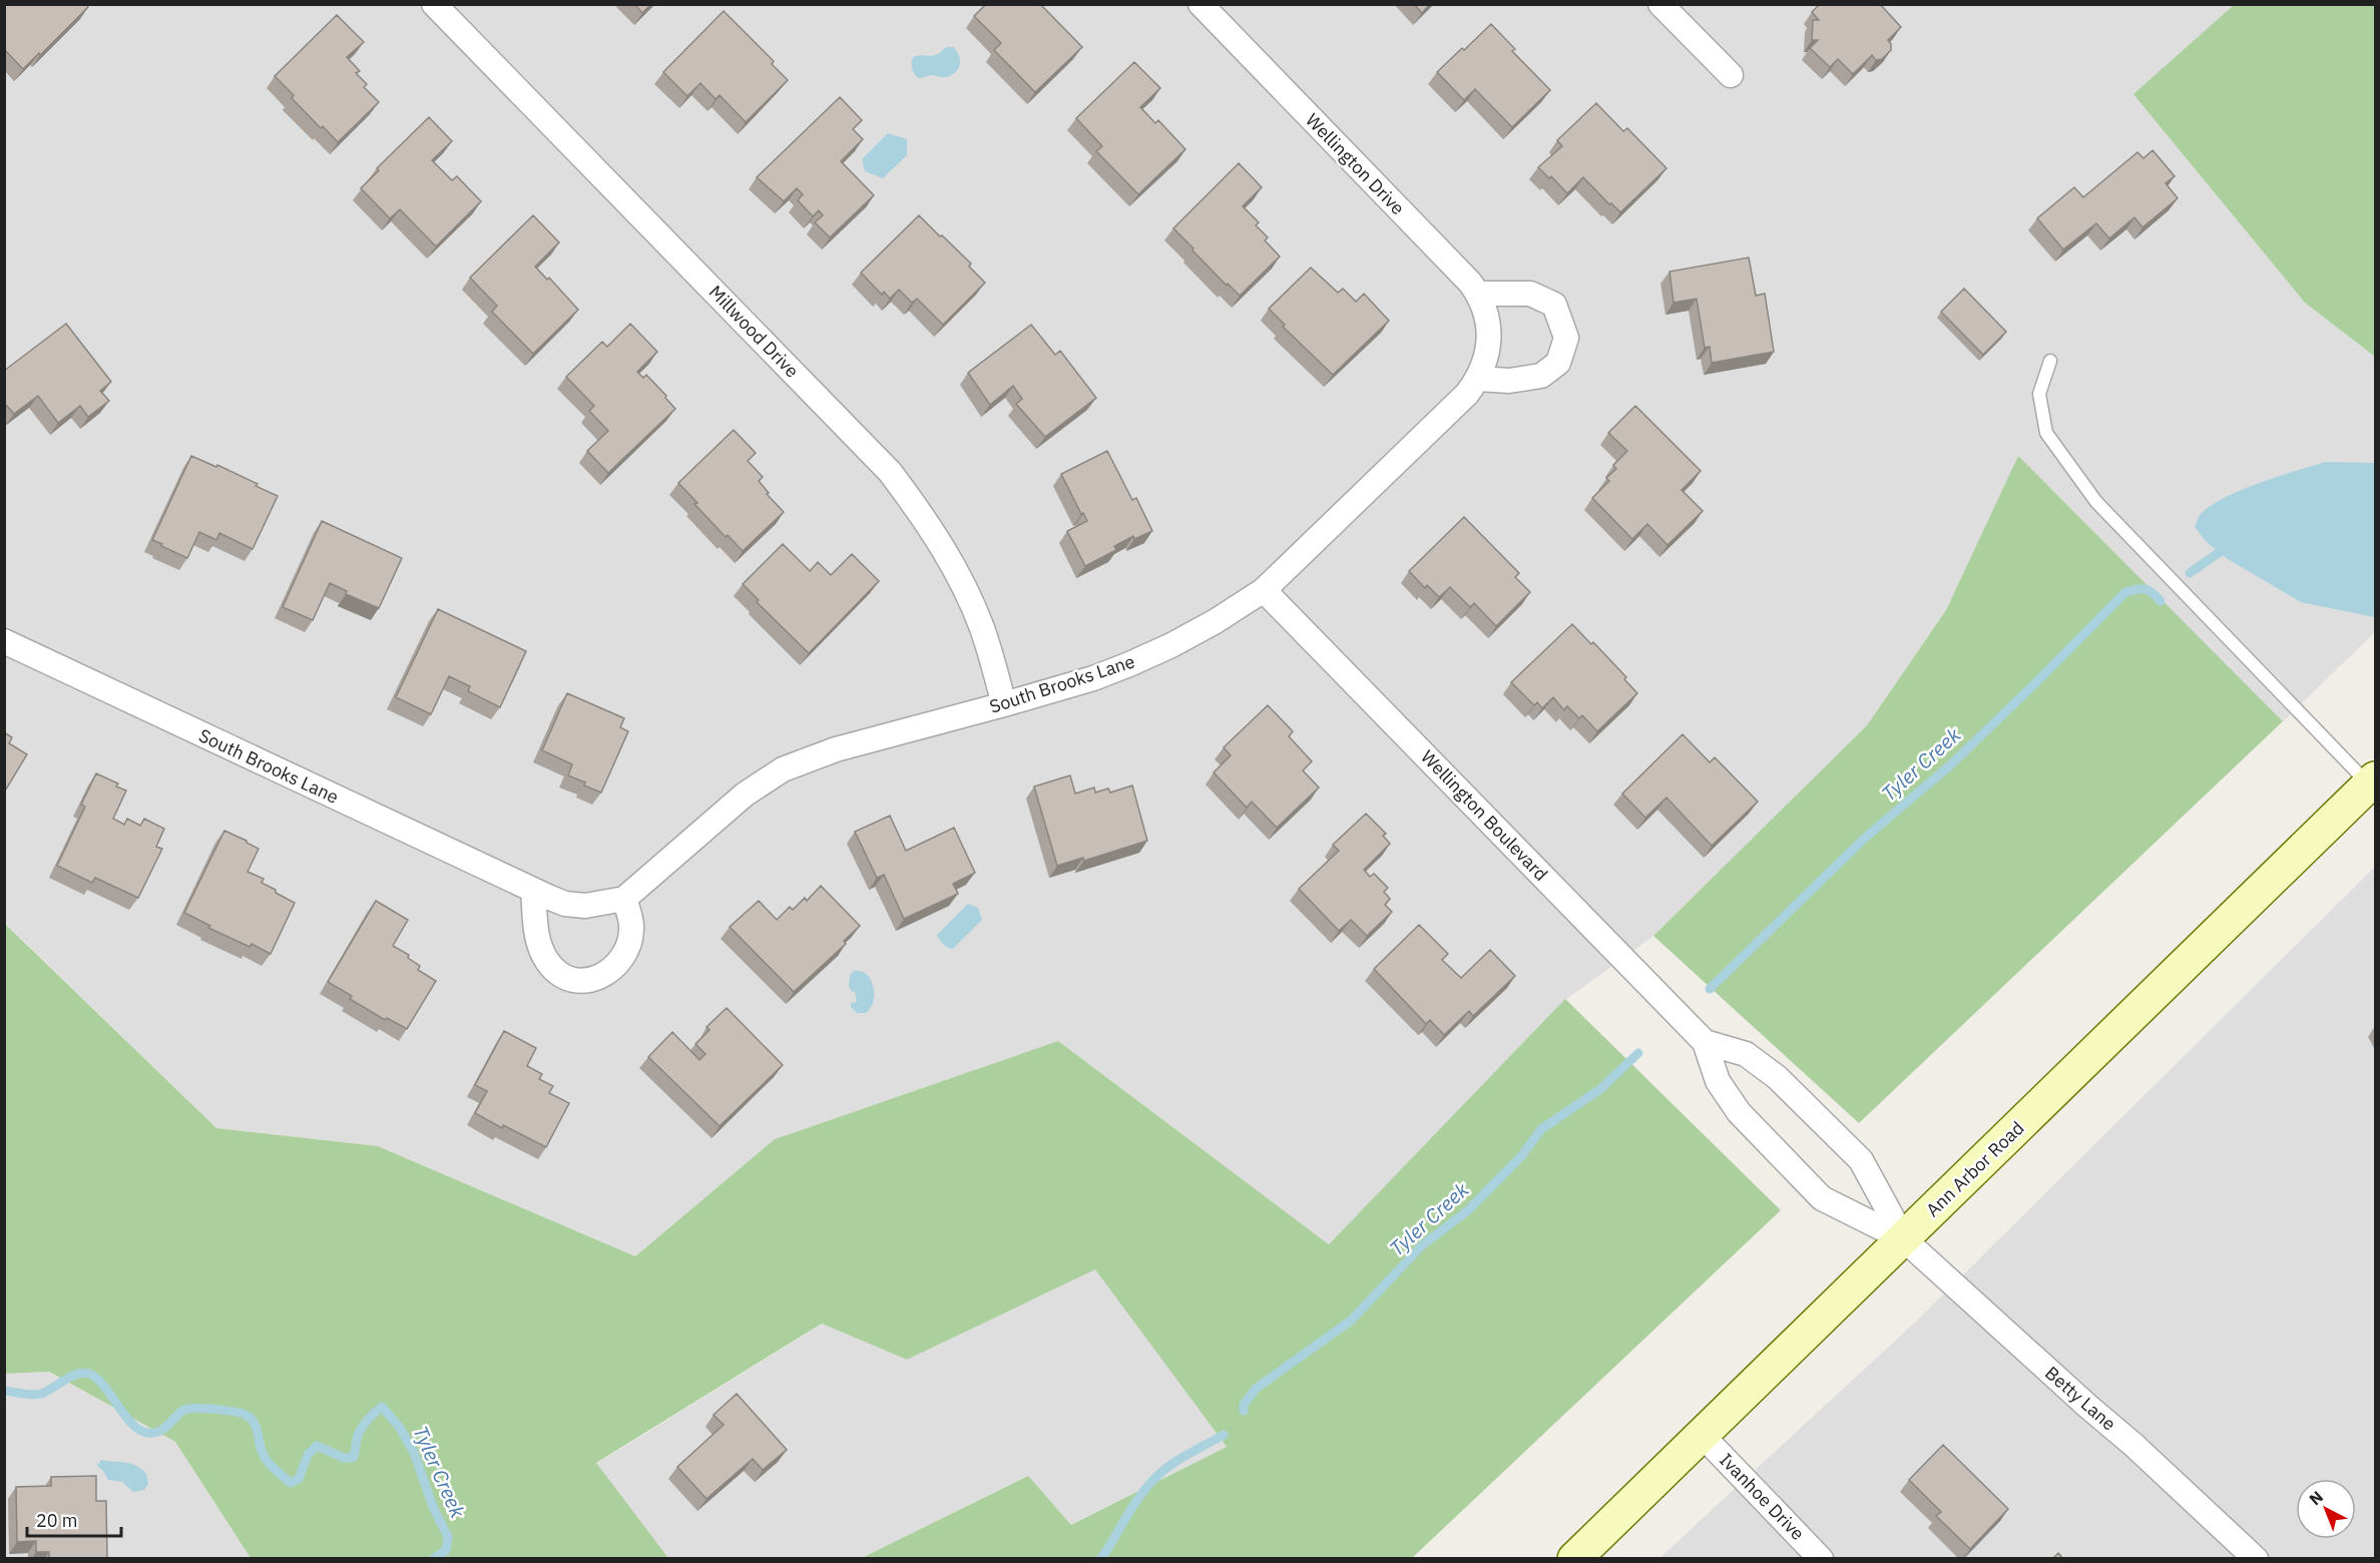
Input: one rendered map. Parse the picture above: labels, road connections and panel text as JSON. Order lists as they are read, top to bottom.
{
  "streets": {
    "main road": ["Ann Arbor Road"],
    "street": [
      "Wellington Drive",
      "Millwood Drive",
      "South Brooks Lane",
      "Wellington Boulevard",
      "Betty Lane",
      "Ivanhoe Drive"
    ]
  },
  "crossings": [
    ["Wellington Drive", "South Brooks Lane"],
    ["Millwood Drive", "South Brooks Lane"],
    ["South Brooks Lane", "Wellington Boulevard"],
    ["Wellington Boulevard", "Ann Arbor Road"],
    ["Wellington Boulevard", "Betty Lane"],
    ["Ann Arbor Road", "Betty Lane"],
    ["Ann Arbor Road", "Ivanhoe Drive"]
  ],
  "water": ["Tyler Creek"],
  "scale_bar": "20 m",
  "north": "top left"
}
